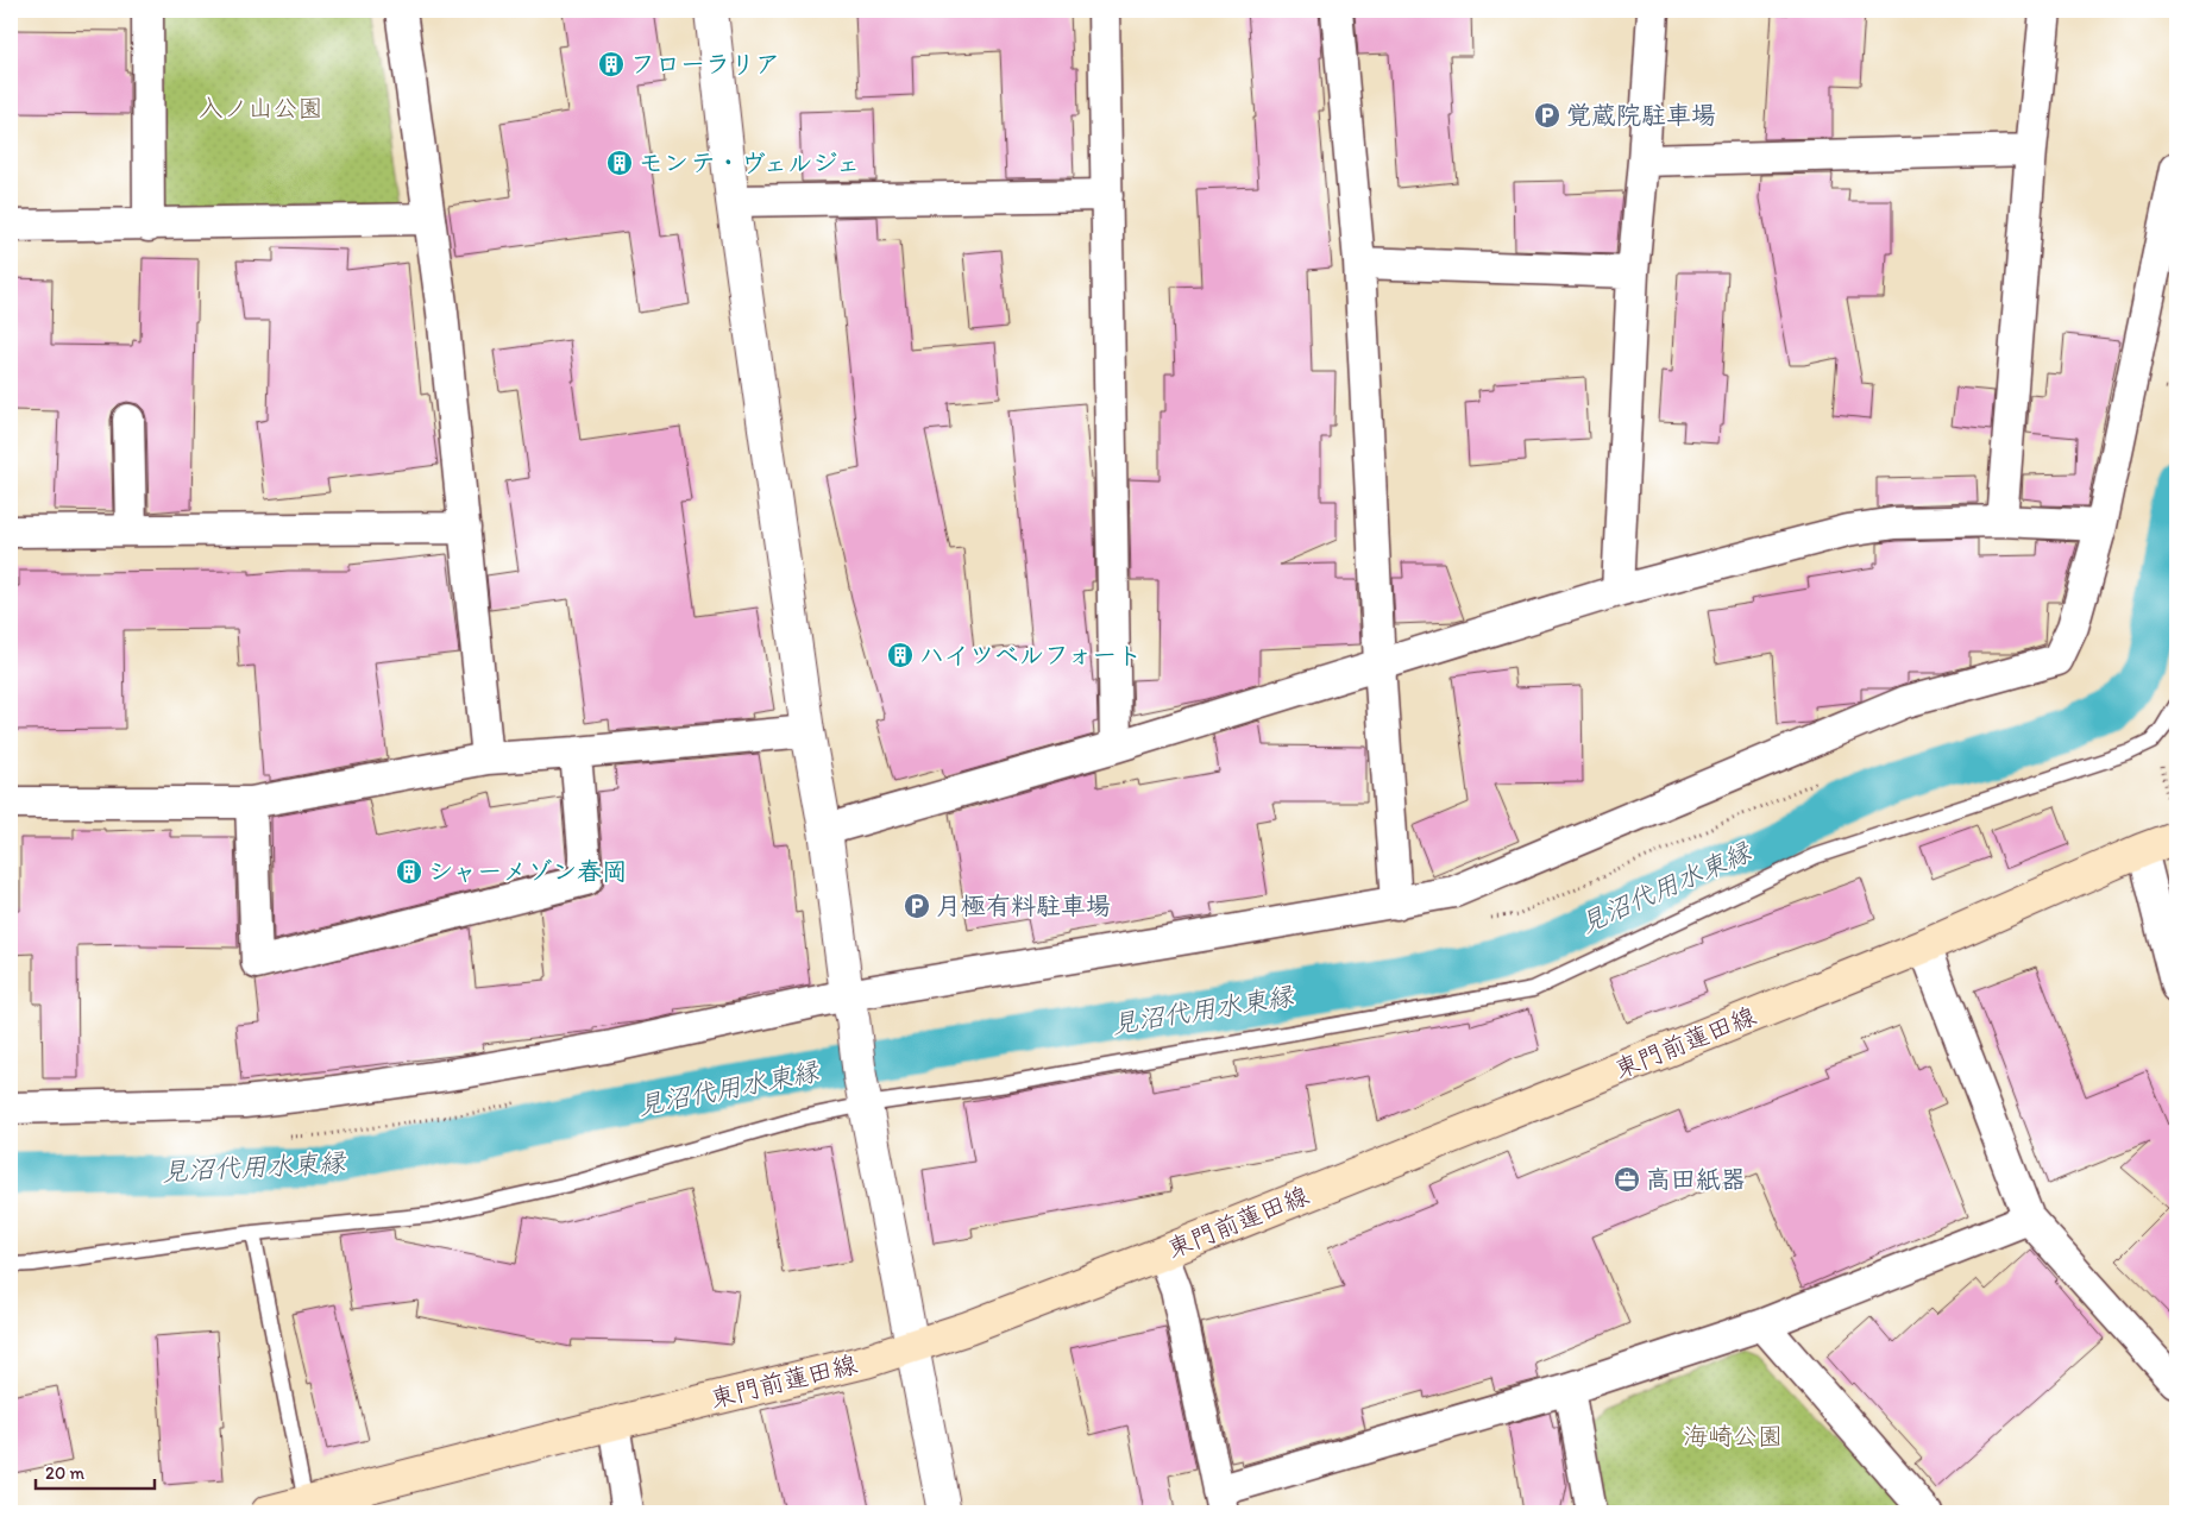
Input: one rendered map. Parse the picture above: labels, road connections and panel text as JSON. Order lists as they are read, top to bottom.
{
  "streets": {
    "main road": ["東門前蓮田線"]
  },
  "water": ["見沼代用水東縁"],
  "parks": ["入ノ山公園", "海崎公園"],
  "places": {
    "building": [
      "フローラリア",
      "モンテ・ヴェルジェ",
      "ハイツベルフォート",
      "シャーメゾン春岡"
    ],
    "parking": ["覚蔵院駐車場", "月極有料駐車場"],
    "office": ["高田紙器"]
  },
  "scale_bar": "20 m"
}
